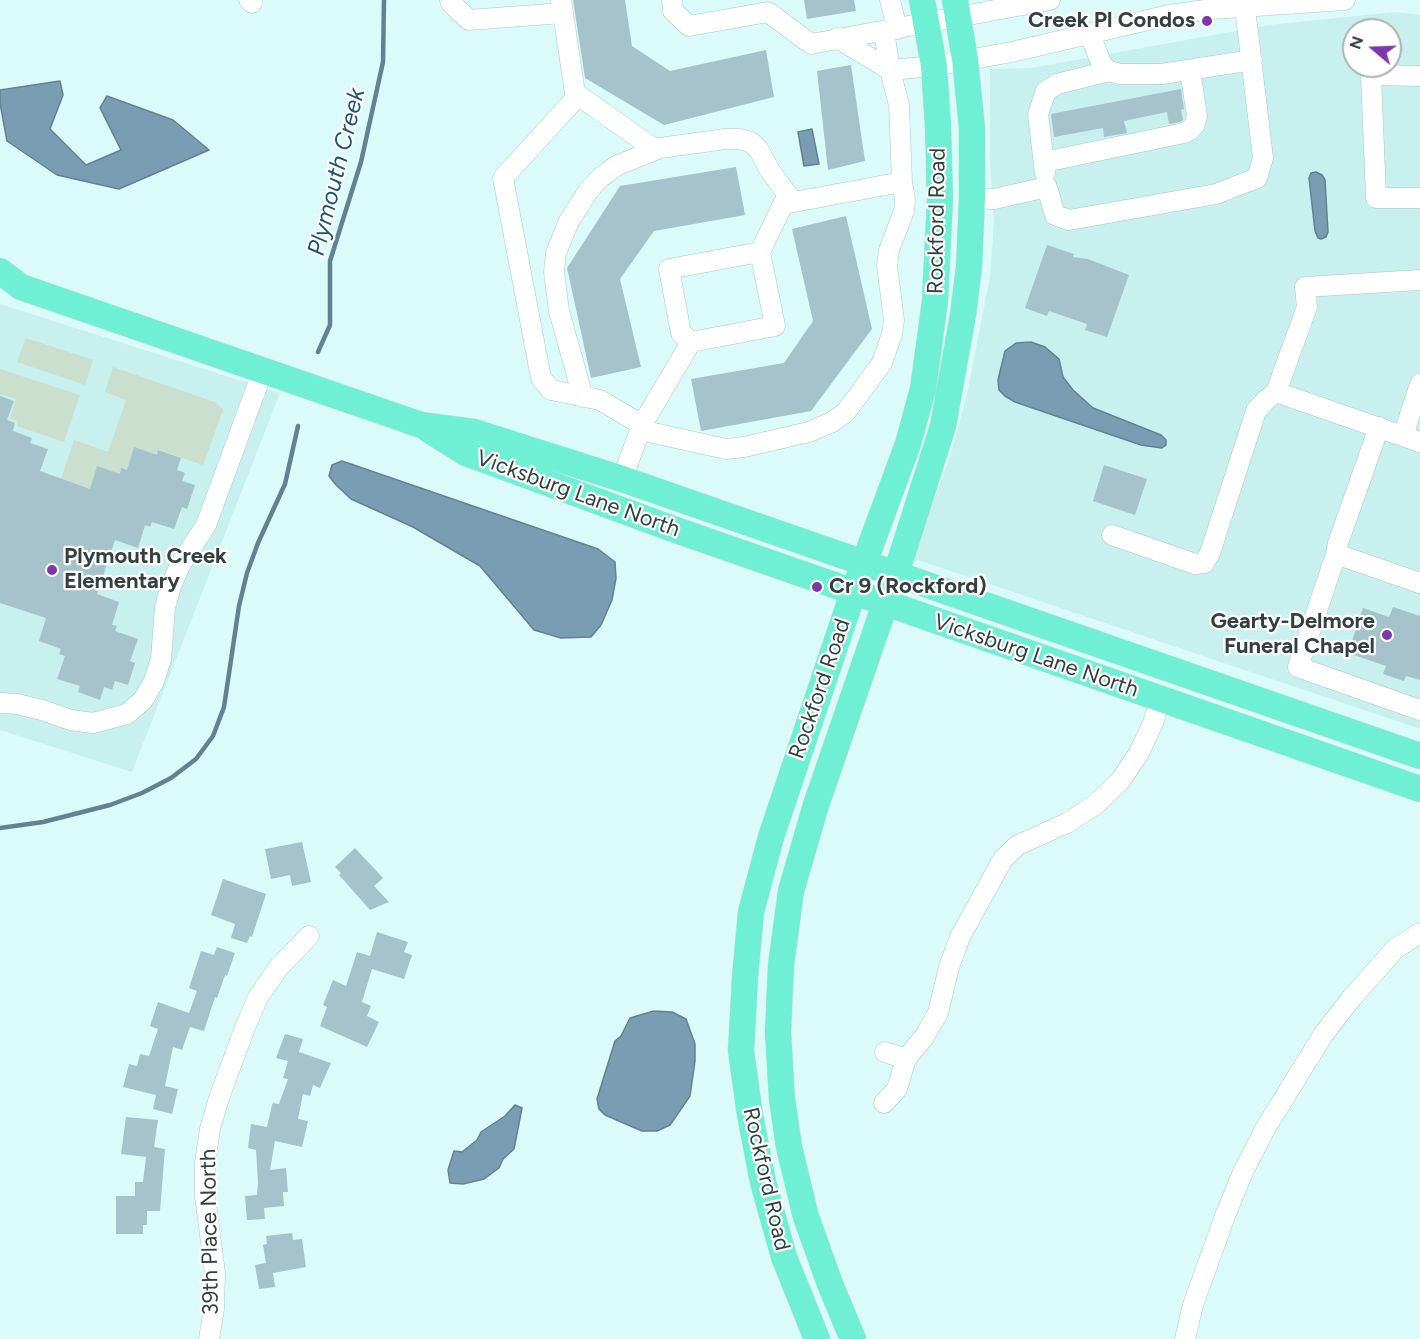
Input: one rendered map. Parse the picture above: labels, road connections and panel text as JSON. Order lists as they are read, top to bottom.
{
  "streets": {
    "main road": ["Rockford Road", "Vicksburg Lane North"],
    "street": ["39th Place North"]
  },
  "crossings": [
    ["Rockford Road", "Vicksburg Lane North"]
  ],
  "water": ["Plymouth Creek"],
  "places": [
    "Creek Pl Condos",
    "Plymouth Creek Elementary",
    "Cr 9 (Rockford)",
    "Gearty-Delmore Funeral Chapel"
  ],
  "north": "left"
}
